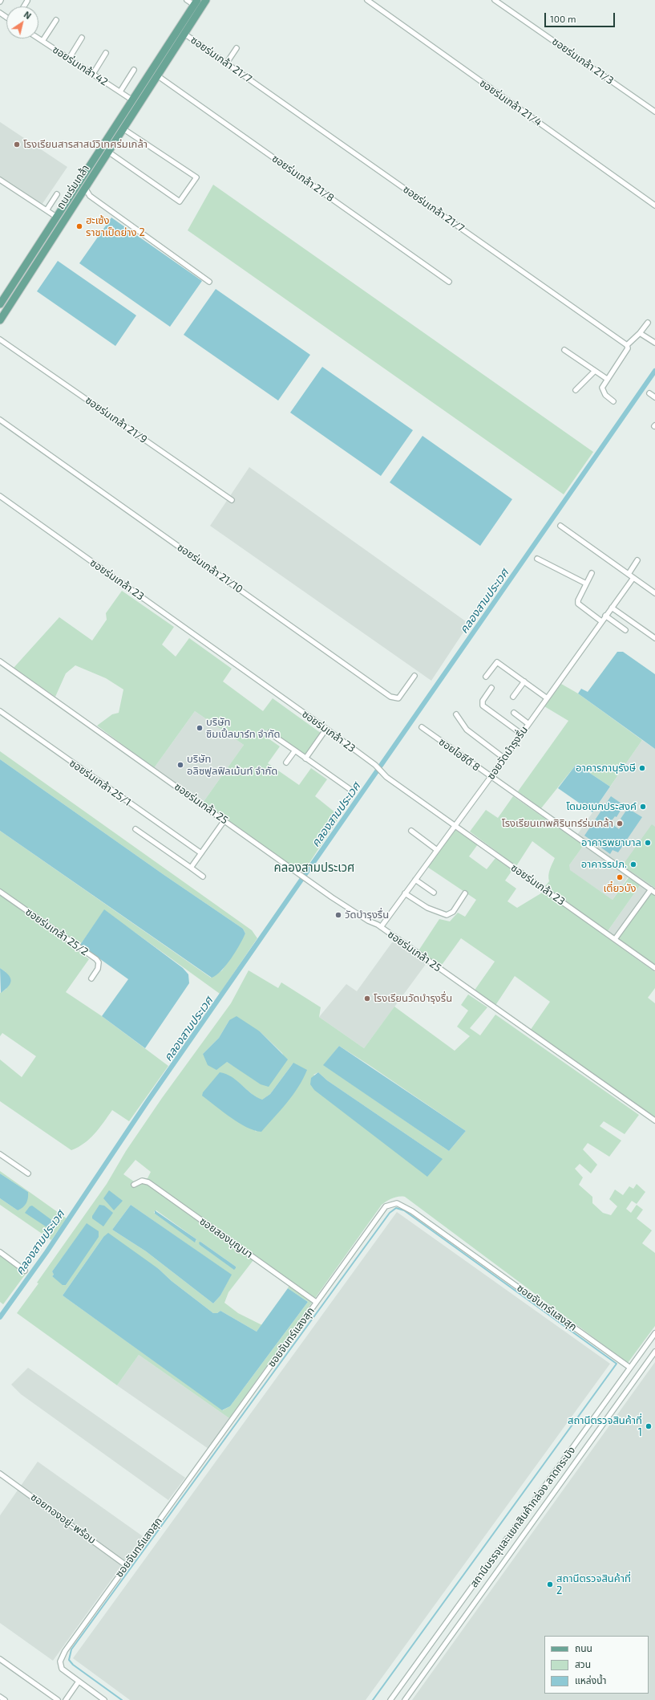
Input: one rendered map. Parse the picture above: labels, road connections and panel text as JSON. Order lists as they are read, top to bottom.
{
  "streets": {
    "main road": ["ถนนร่มเกล้า"],
    "street": [
      "ซอยร่มเกล้า 21/7",
      "ซอยร่มเกล้า 21/3",
      "ซอยร่มเกล้า 42",
      "ซอยร่มเกล้า 21/4",
      "ซอยร่มเกล้า 21/8",
      "ซอยร่มเกล้า 21/9",
      "ซอยร่มเกล้า 21/10",
      "ซอยร่มเกล้า 23",
      "ซอยวัดบำรุงรื่น",
      "ซอยไอซีดี 8",
      "ซอยร่มเกล้า 25/1",
      "ซอยร่มเกล้า 25",
      "ซอยร่มเกล้า 25/2",
      "ซอยสองบุญมา",
      "ซอยจันทร์แสงสุก",
      "สถานีบรรจุและแยกสินค้ากล่อง ลาดกระบัง",
      "ซอยทองอยู่-พร้อม"
    ]
  },
  "crossings": [
    ["ซอยร่มเกล้า 21/7", "ถนนร่มเกล้า"],
    ["ซอยร่มเกล้า 42", "ถนนร่มเกล้า"],
    ["ซอยร่มเกล้า 21/8", "ถนนร่มเกล้า"],
    ["ซอยร่มเกล้า 23", "ซอยวัดบำรุงรื่น"],
    ["ซอยวัดบำรุงรื่น", "ซอยไอซีดี 8"],
    ["ซอยวัดบำรุงรื่น", "ซอยร่มเกล้า 25"],
    ["ซอยสองบุญมา", "ซอยจันทร์แสงสุก"],
    ["ซอยจันทร์แสงสุก", "สถานีบรรจุและแยกสินค้ากล่อง ลาดกระบัง"],
    ["ซอยจันทร์แสงสุก", "ซอยทองอยู่-พร้อม"]
  ],
  "districts": ["คลองสามประเวศ"],
  "water": ["คลองสามประเวศ"],
  "places": [
    "โรงเรียนสารสาสน์วิเทศร่มเกล้า",
    "ฮะเซ้ง ราชาเป็ดย่าง 2",
    "บริษัท ซิมเปิ้ลมาร์ท จำกัด",
    "บริษัท อลิซฟูลฟิลเม้นท์ จำกัด",
    "อาคารภานุรังษี",
    "โดมอเนกประสงค์",
    "โรงเรียนเทพศิรินทร์ร่มเกล้า",
    "อาคารพยาบาล",
    "อาคารรปภ.",
    "เตี๋ยวบัง",
    "วัดบำรุงรื่น",
    "โรงเรียนวัดบำรุงรื่น",
    "สถานีตรวจสินค้าที่ 1",
    "สถานีตรวจสินค้าที่ 2"
  ],
  "legend": ["ถนน", "สวน", "แหล่งน้ำ"],
  "scale_bar": "100 m",
  "north": "top right"
}
